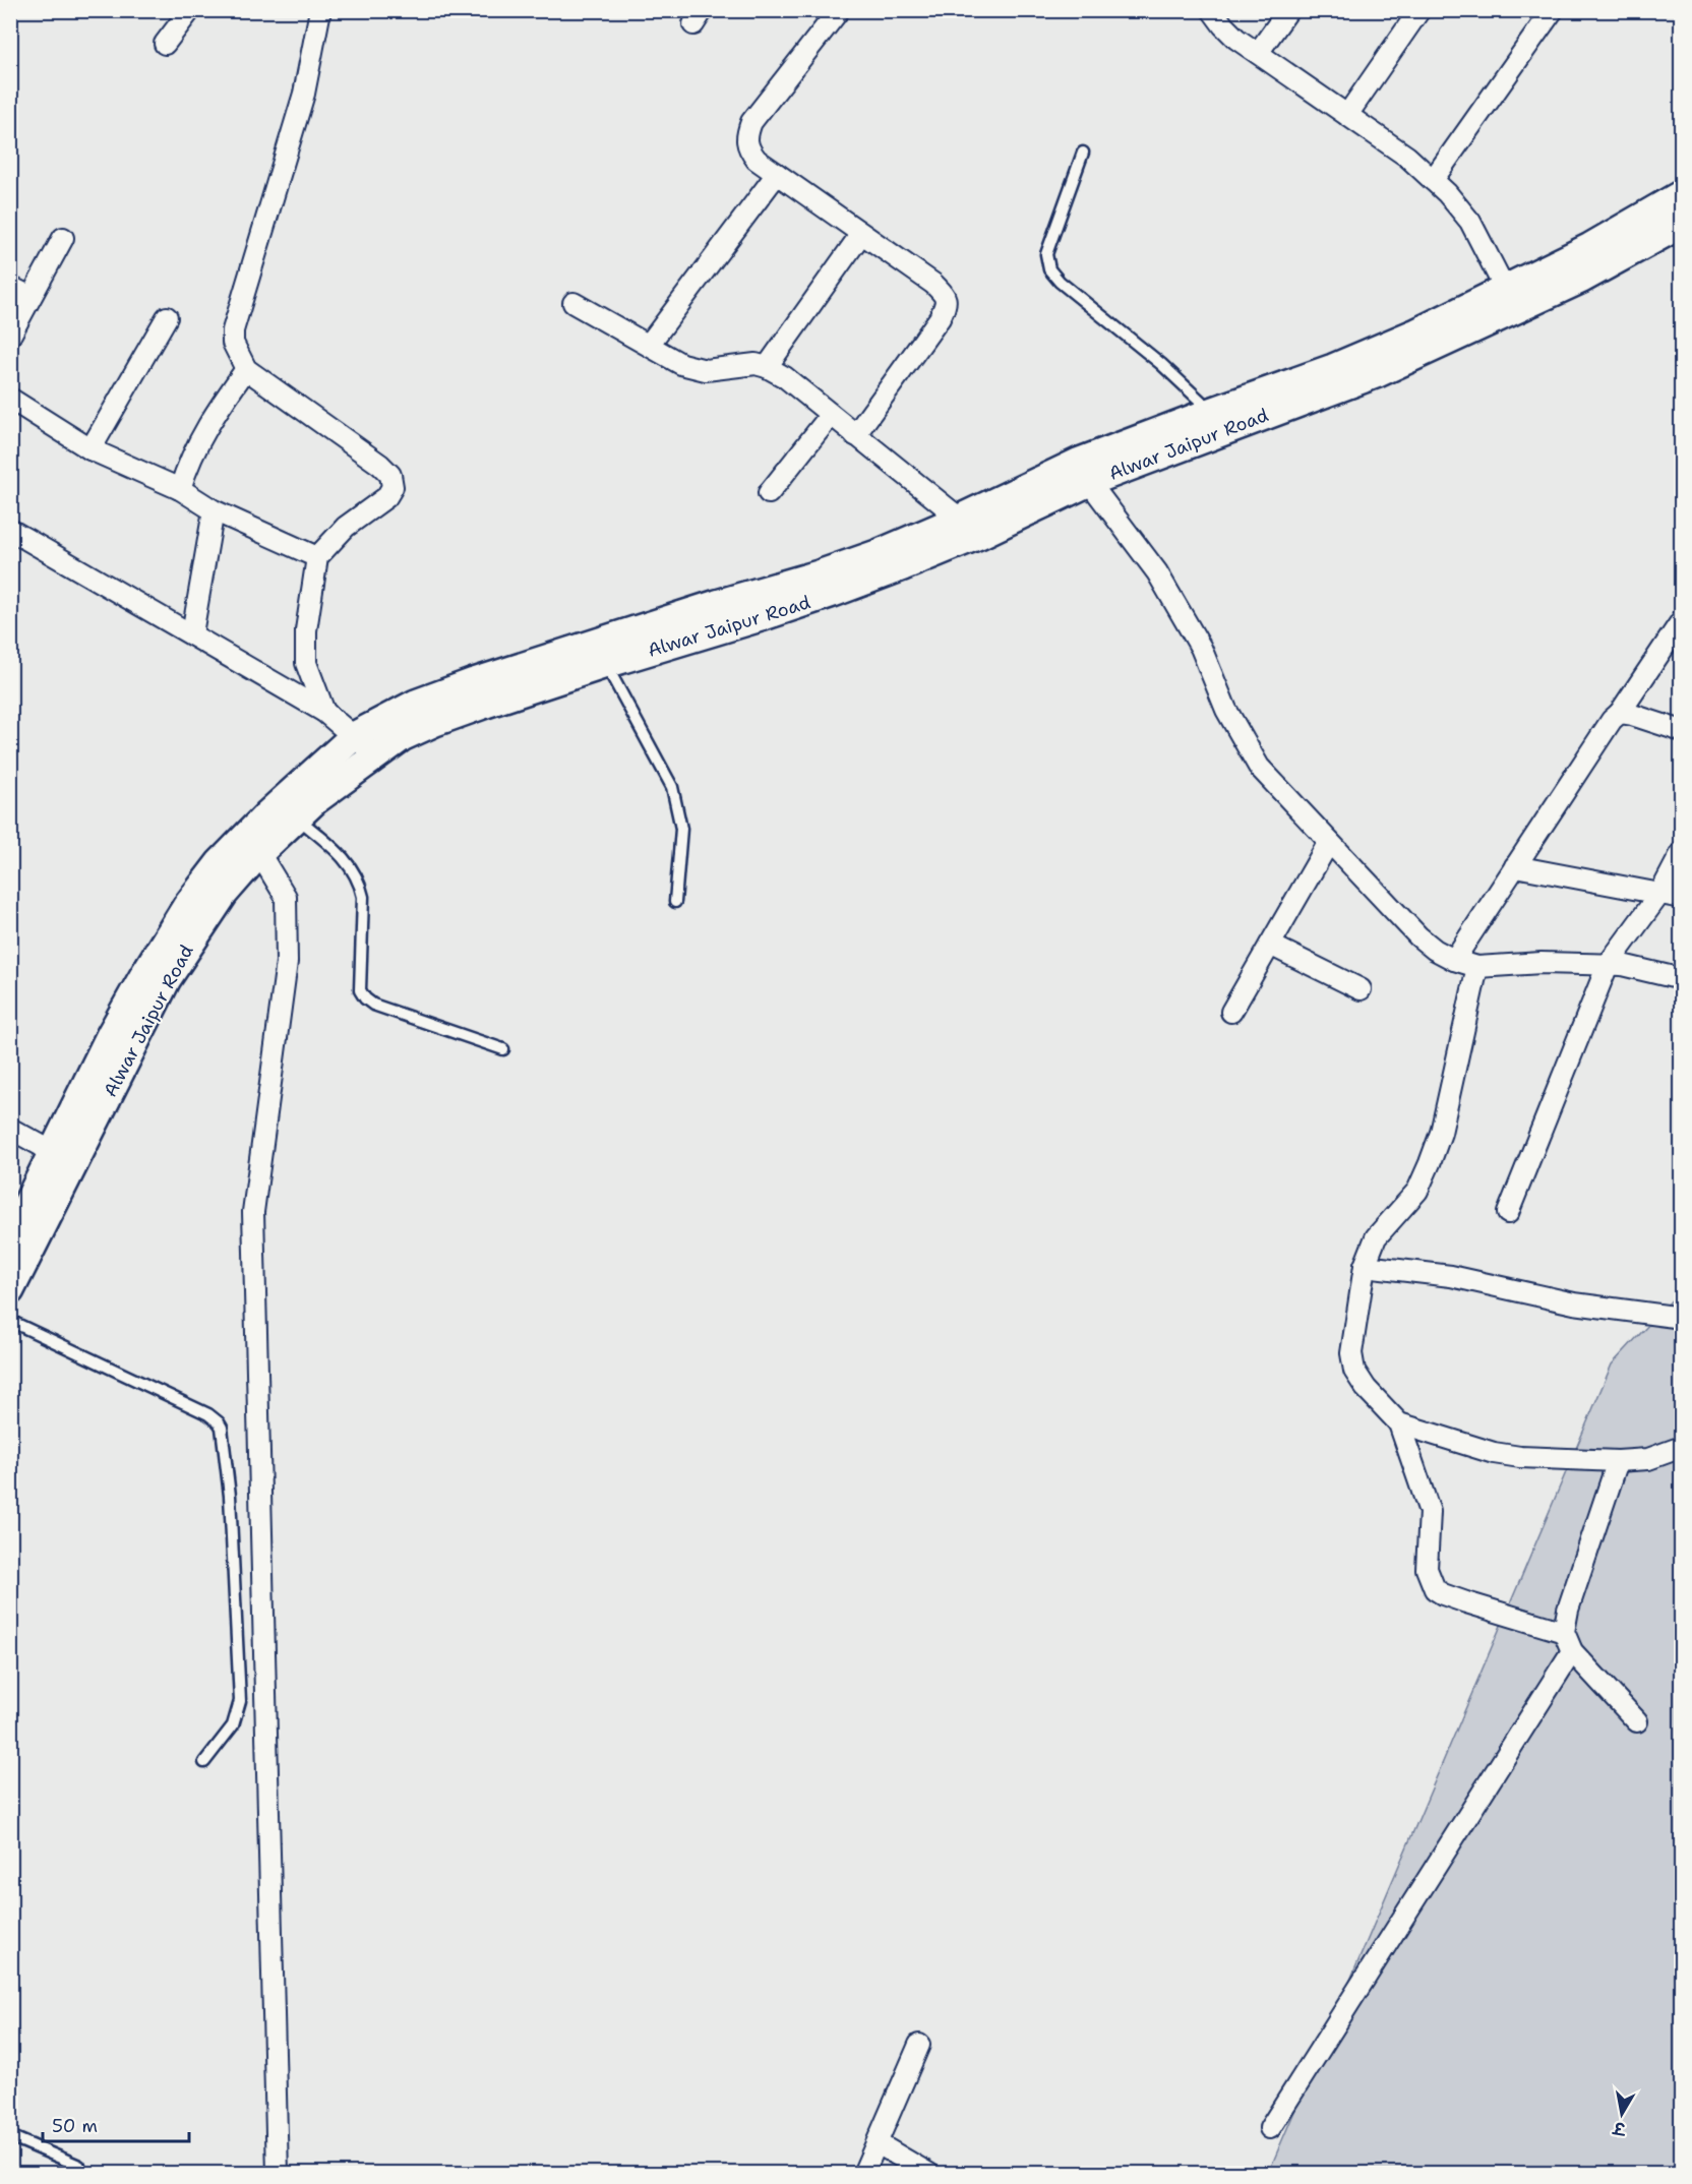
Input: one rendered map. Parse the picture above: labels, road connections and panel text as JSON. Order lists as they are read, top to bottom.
{
  "streets": {
    "main road": ["Alwar Jaipur Road"]
  },
  "scale_bar": "50 m",
  "north": "bottom"
}
